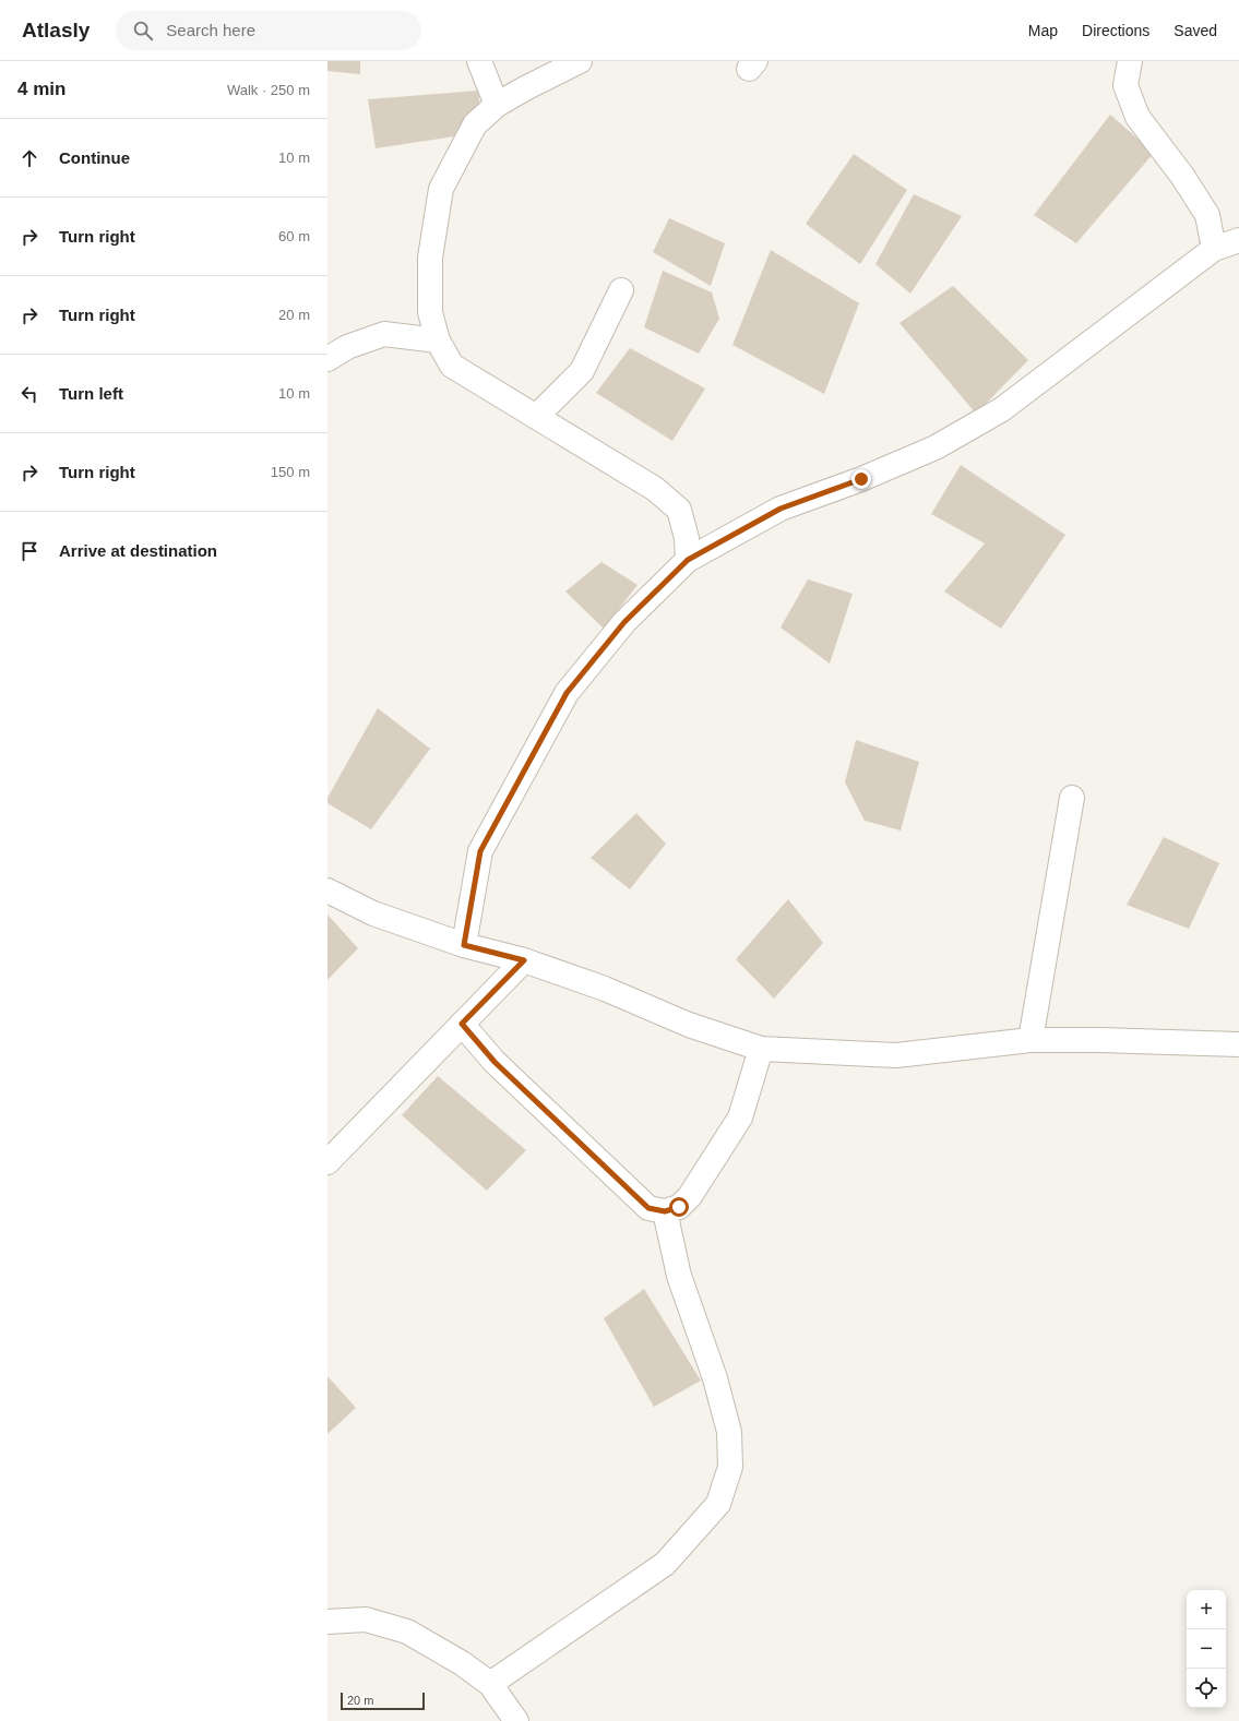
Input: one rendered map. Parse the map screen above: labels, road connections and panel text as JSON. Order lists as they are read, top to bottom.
{
  "scale_bar": "20 m",
  "page": {
    "header": "Atlasly",
    "search": "Search here",
    "nav": ["Map", "Directions", "Saved"],
    "heading": ["4 min", "Walk · 250 m"],
    "list": [
      ["Continue", "10 m"],
      ["Turn right", "60 m"],
      ["Turn right", "20 m"],
      ["Turn left", "10 m"],
      ["Turn right", "150 m"],
      "Arrive at destination"
    ],
    "map_buttons": ["+", "−"],
    "scale": "20 m"
  }
}
